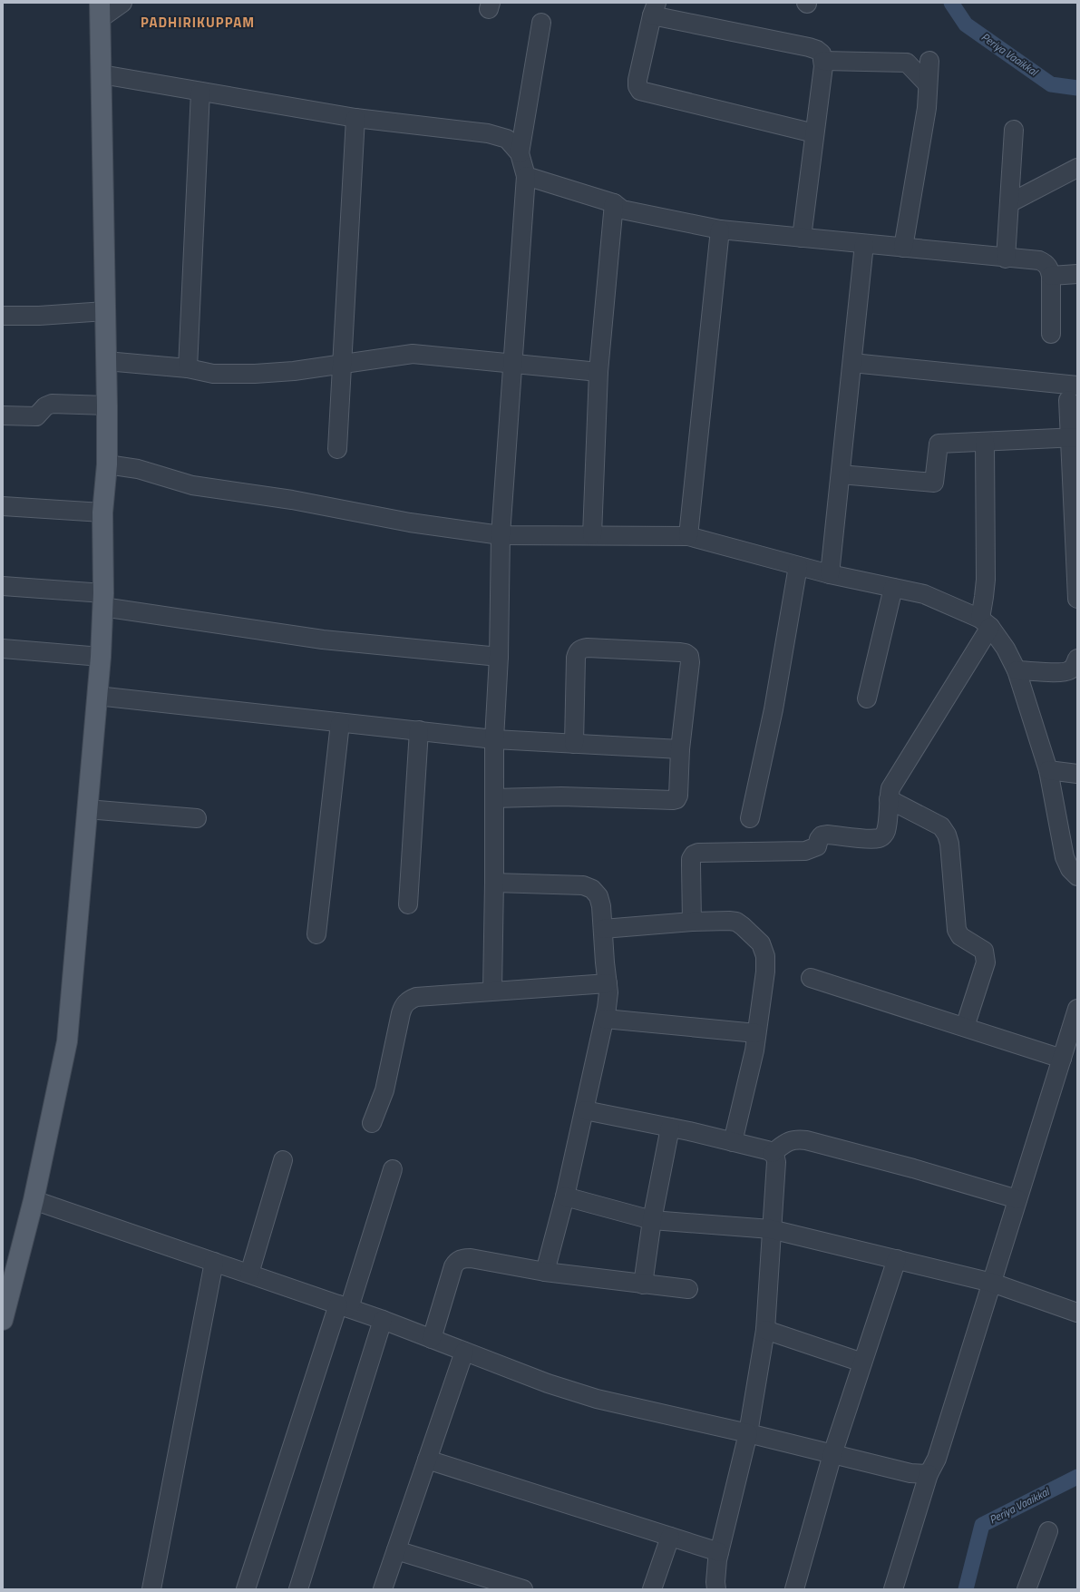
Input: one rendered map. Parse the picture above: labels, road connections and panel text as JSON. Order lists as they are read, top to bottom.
{
  "districts": ["PADHIRIKUPPAM"],
  "water": ["Periya Vaaikkal"]
}
